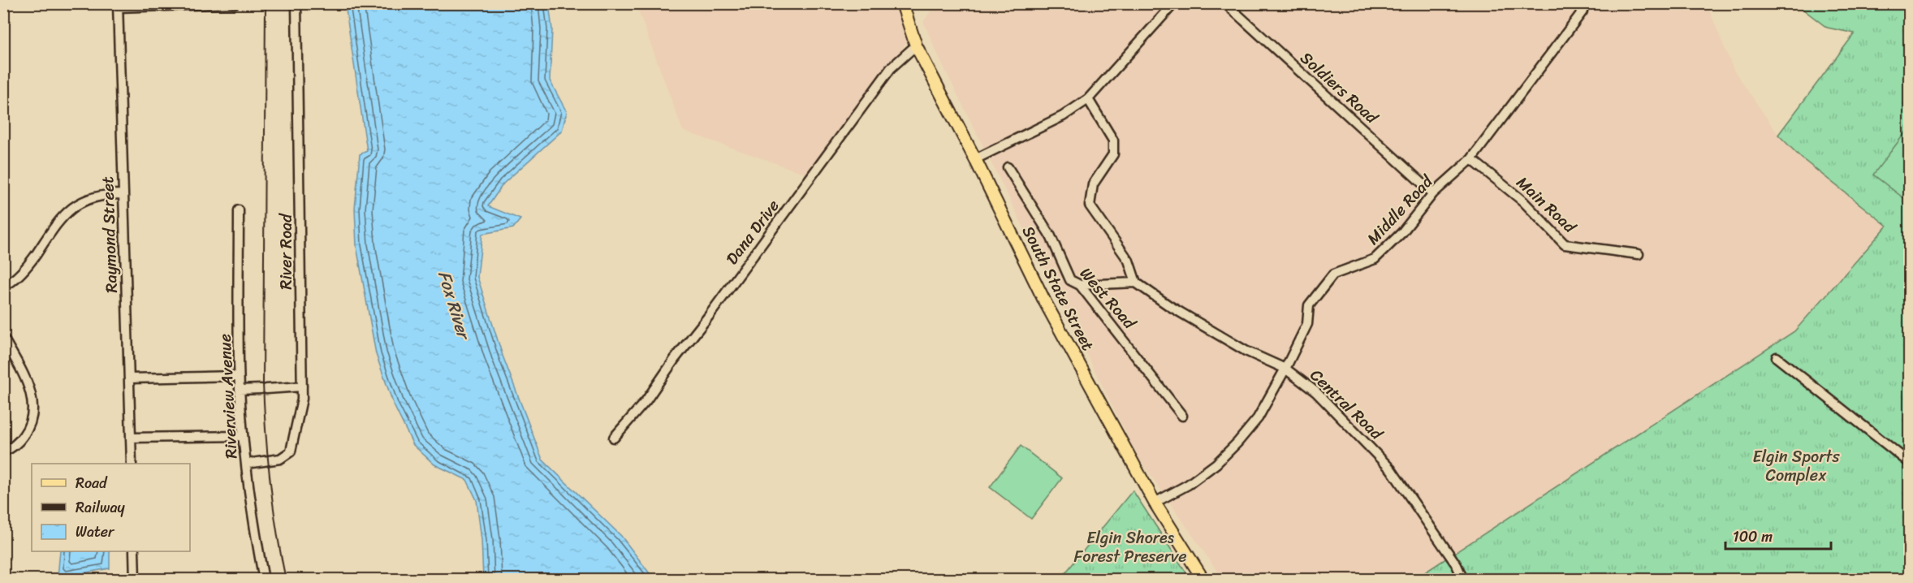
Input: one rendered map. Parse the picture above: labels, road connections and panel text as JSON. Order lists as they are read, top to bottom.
{
  "streets": {
    "main road": ["South State Street"],
    "street": [
      "Soldiers Road",
      "Main Road",
      "Middle Road",
      "Dana Drive",
      "Raymond Street",
      "River Road",
      "West Road",
      "Riverview Avenue",
      "Central Road"
    ]
  },
  "crossings": [
    ["Soldiers Road", "Middle Road"],
    ["Main Road", "Middle Road"],
    ["Middle Road", "South State Street"],
    ["Middle Road", "Central Road"],
    ["Dana Drive", "South State Street"],
    ["River Road", "Riverview Avenue"]
  ],
  "water": ["Fox River"],
  "parks": ["Elgin Sports Complex", "Elgin Shores Forest Preserve"],
  "legend": ["Road", "Railway", "Water"],
  "scale_bar": "100 m"
}
